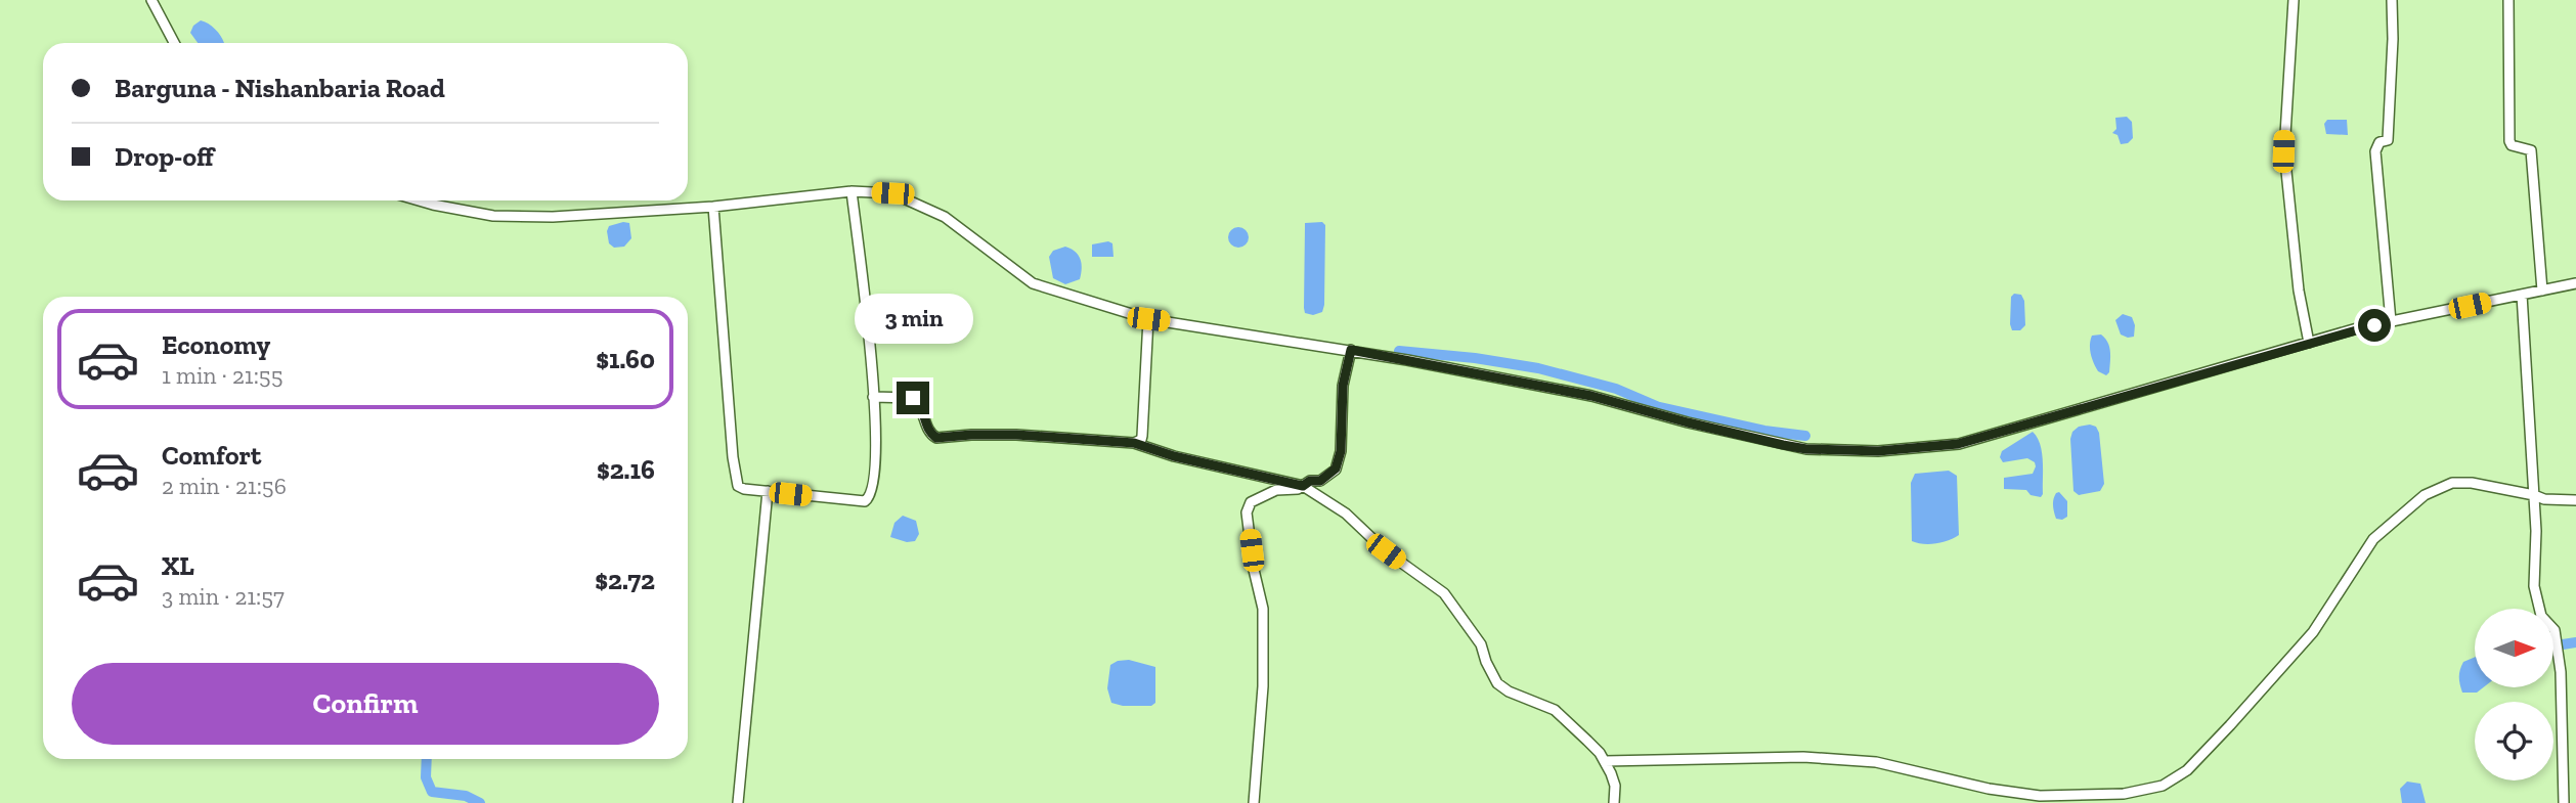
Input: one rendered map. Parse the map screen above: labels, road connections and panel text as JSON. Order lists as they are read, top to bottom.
{
  "north": "right",
  "page": {
    "banner": ["Barguna - Nishanbaria Road", "Drop-off"],
    "bubble": "3 min",
    "list": [
      {
        "name": "Economy",
        "note": "1 min · 21:55",
        "value": "$1.60"
      },
      {
        "name": "Comfort",
        "note": "2 min · 21:56",
        "value": "$2.16"
      },
      {
        "name": "XL",
        "note": "3 min · 21:57",
        "value": "$2.72"
      }
    ],
    "buttons": "Confirm"
  }
}
